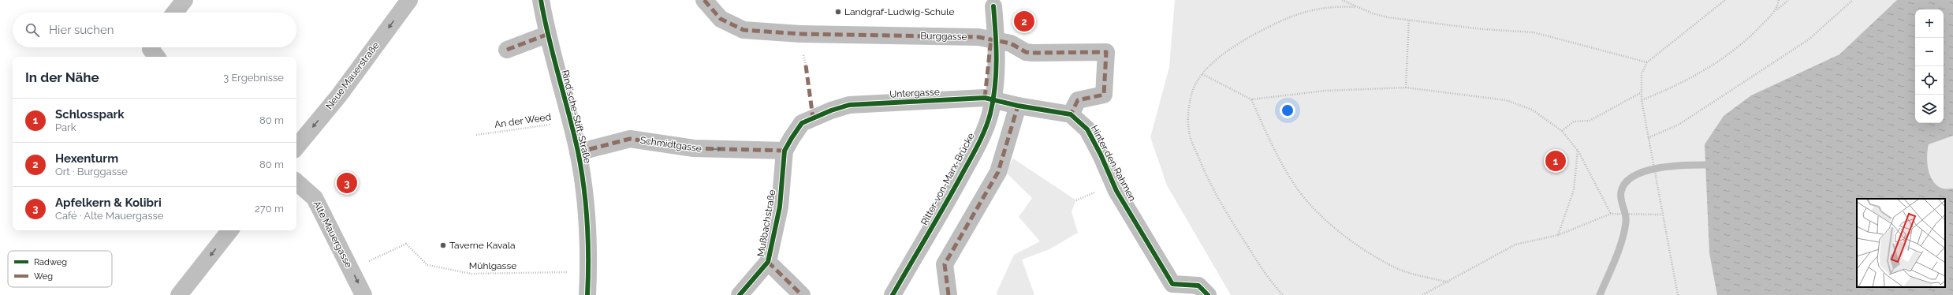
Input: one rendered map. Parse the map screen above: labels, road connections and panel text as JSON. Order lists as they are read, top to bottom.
{
  "streets": {
    "street": [
      "Burggasse",
      "Neue Mauerstraße",
      "Untergasse",
      "Rind´sche-Stift-Straße",
      "Schmidtgasse",
      "Hinter den Rahmen",
      "Ritter-von-Marx-Brücke",
      "Mußbachstraße",
      "Alte Mauergasse"
    ],
    "path": ["An der Weed", "Mühlgasse"]
  },
  "crossings": [
    ["Burggasse", "Hinter den Rahmen"],
    ["Untergasse", "Mußbachstraße"],
    ["Rind´sche-Stift-Straße", "An der Weed"],
    ["Rind´sche-Stift-Straße", "Schmidtgasse"],
    ["Rind´sche-Stift-Straße", "Mühlgasse"],
    ["Schmidtgasse", "Mußbachstraße"],
    ["Alte Mauergasse", "Mühlgasse"]
  ],
  "one_way": ["Neue Mauerstraße", "Schmidtgasse"],
  "places": ["Landgraf-Ludwig-Schule", "Taverne Kavala"],
  "legend": ["Radweg", "Weg"],
  "page": {
    "map_buttons": ["+", "−"],
    "pins": ["2", "1", "3"],
    "search": "Hier suchen",
    "heading": ["In der Nähe", "3 Ergebnisse"],
    "list": [
      {
        "mark": "1",
        "name": "Schlosspark",
        "note": "Park",
        "value": "80 m"
      },
      {
        "mark": "2",
        "name": "Hexenturm",
        "note": "Ort · Burggasse",
        "value": "80 m"
      },
      {
        "mark": "3",
        "name": "Apfelkern & Kolibri",
        "note": "Café · Alte Mauergasse",
        "value": "270 m"
      }
    ]
  }
}
